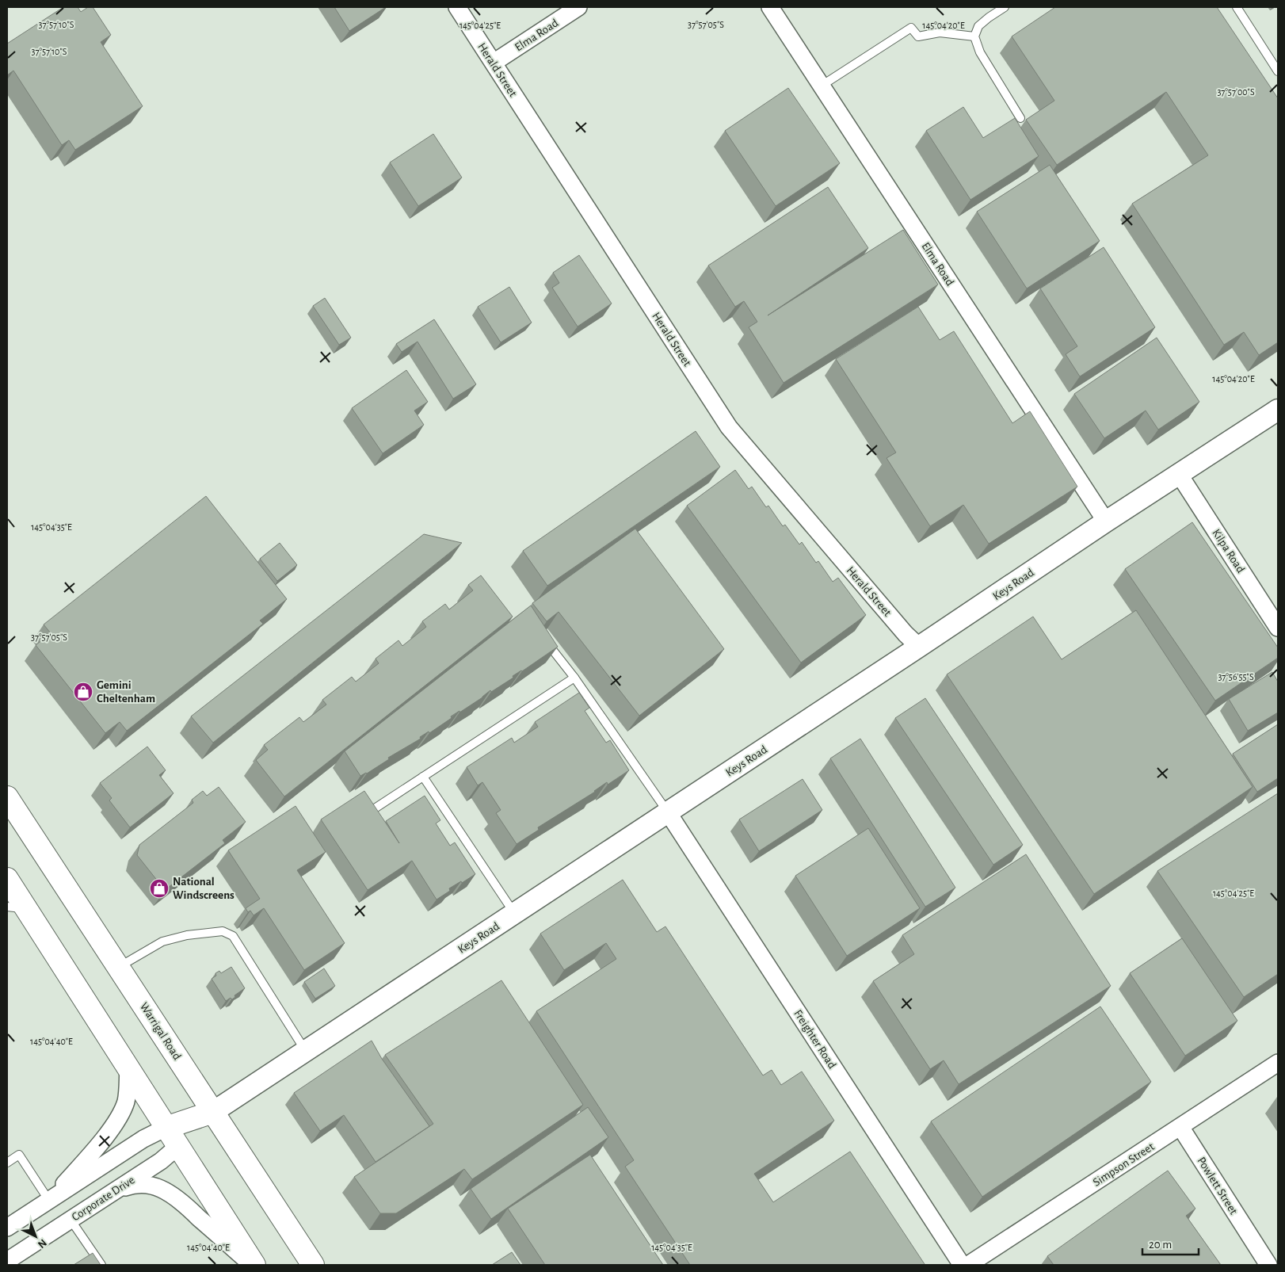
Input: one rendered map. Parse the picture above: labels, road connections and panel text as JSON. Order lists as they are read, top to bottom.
{
  "streets": {
    "highway": ["Warrigal Road"],
    "street": [
      "Elma Road",
      "Herald Street",
      "Kilpa Road",
      "Keys Road",
      "Freighter Road",
      "Simpson Street",
      "Powlett Street",
      "Corporate Drive"
    ]
  },
  "crossings": [
    ["Elma Road", "Herald Street"],
    ["Elma Road", "Keys Road"],
    ["Herald Street", "Keys Road"],
    ["Kilpa Road", "Keys Road"],
    ["Keys Road", "Warrigal Road"],
    ["Keys Road", "Freighter Road"],
    ["Simpson Street", "Powlett Street"]
  ],
  "places": {
    "shop": ["Gemini Cheltenham", "National Windscreens"]
  },
  "scale_bar": "20 m",
  "north": "bottom right",
  "coordinates": [
    "37°57'10\"S",
    "37°57'05\"S",
    "145°04'25\"E",
    "145°04'20\"E",
    "37°57'00\"S",
    "145°04'35\"E",
    "37°56'55\"S",
    "145°04'40\"E"
  ]
}
